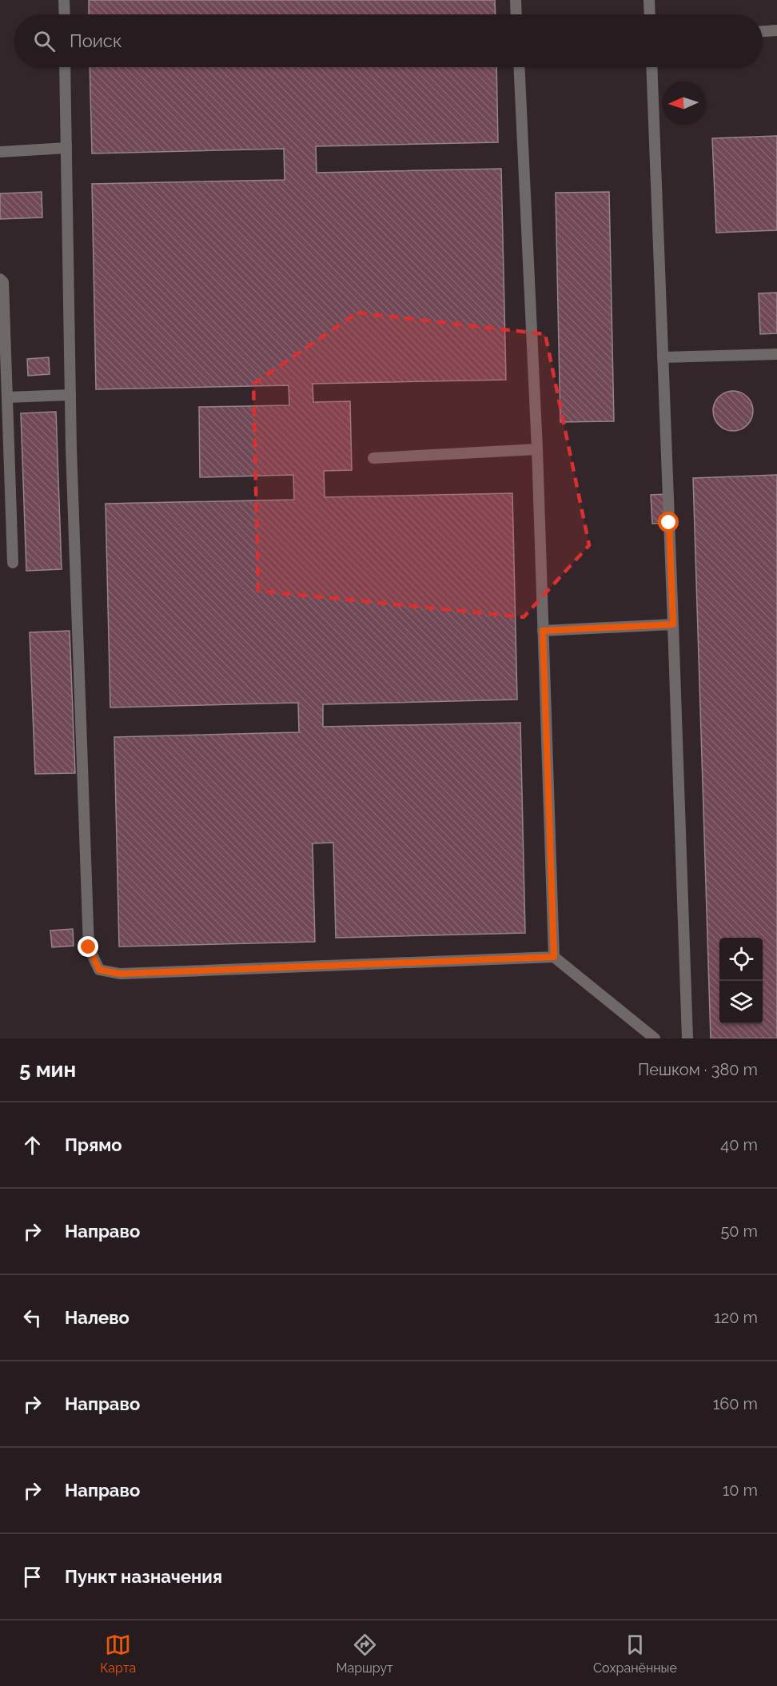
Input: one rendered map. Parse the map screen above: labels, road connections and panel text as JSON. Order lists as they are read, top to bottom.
{
  "north": "left",
  "page": {
    "search": "Поиск",
    "heading": ["5 мин", "Пешком · 380 m"],
    "list": [
      ["Прямо", "40 m"],
      ["Направо", "50 m"],
      ["Налево", "120 m"],
      ["Направо", "160 m"],
      ["Направо", "10 m"],
      "Пункт назначения"
    ],
    "nav": ["Карта", "Маршрут", "Сохранённые"]
  }
}
